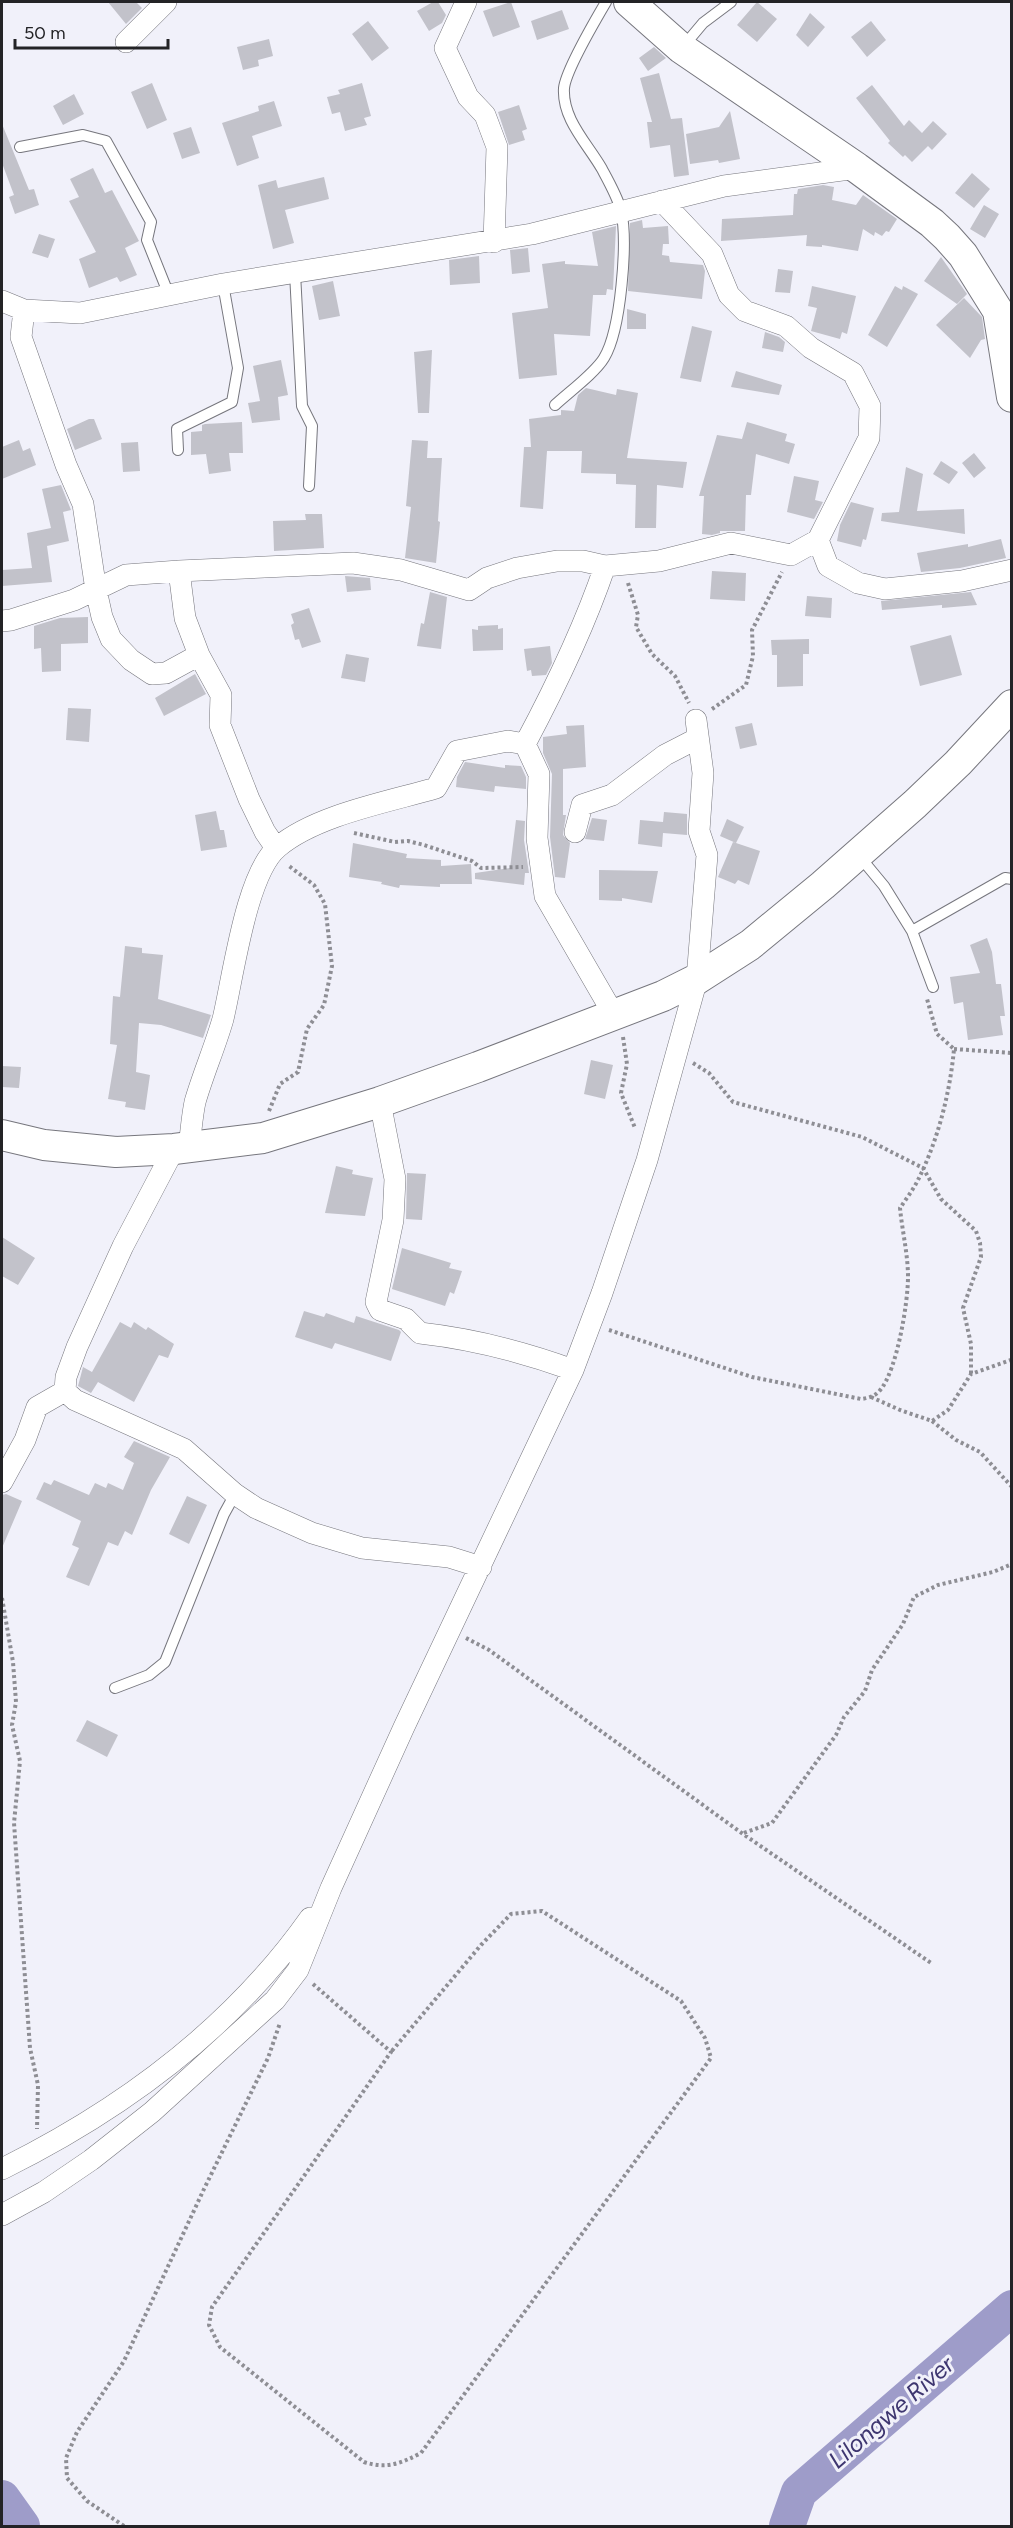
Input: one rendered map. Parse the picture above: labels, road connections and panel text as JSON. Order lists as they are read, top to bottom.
{
  "water": ["Lilongwe River"],
  "scale_bar": "50 m"
}
